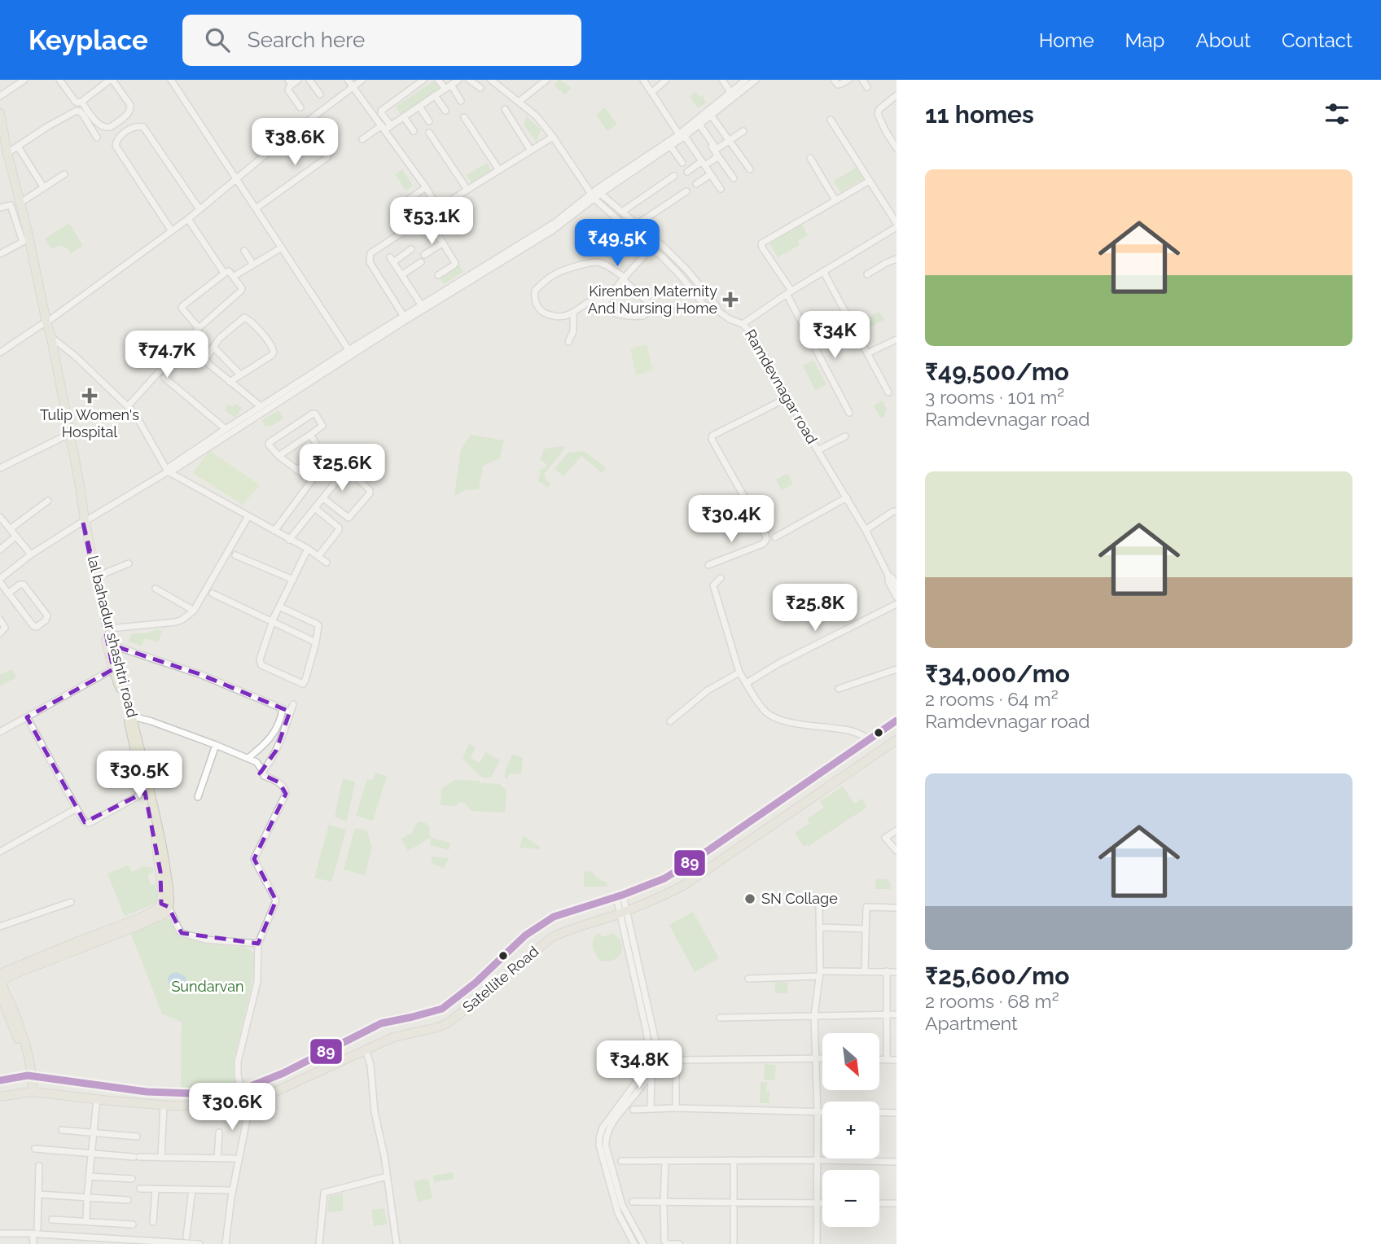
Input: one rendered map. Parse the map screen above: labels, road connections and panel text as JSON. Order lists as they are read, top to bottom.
{
  "streets": {
    "main road": ["lal bahadur shashtri road", "Satellite Road"],
    "street": ["Ramdevnagar road"]
  },
  "parks": ["Sundarvan"],
  "places": {
    "health": ["Kirenben Maternity And Nursing Home", "Tulip Women's Hospital"],
    "other": ["SN Collage"]
  },
  "lines": ["transit line 89"],
  "north": "bottom right",
  "page": {
    "header": "Keyplace",
    "search": "Search here",
    "nav": [
      "Home",
      "Map",
      "About",
      "Contact"
    ],
    "heading": "11 homes",
    "price": [
      "₹38.6K",
      "₹53.1K",
      "₹49.5K",
      "₹34K",
      "₹74.7K",
      "₹25.6K",
      "₹30.4K",
      "₹25.8K",
      "₹30.5K",
      "₹34.8K",
      "₹30.6K"
    ],
    "list": [
      {
        "name": "₹49,500/mo",
        "note": "3 rooms · 101 m² · Ramdevnagar road"
      },
      {
        "name": "₹34,000/mo",
        "note": "2 rooms · 64 m² · Ramdevnagar road"
      },
      {
        "name": "₹25,600/mo",
        "note": "2 rooms · 68 m² · Apartment"
      }
    ],
    "map_buttons": ["+", "−"]
  }
}
